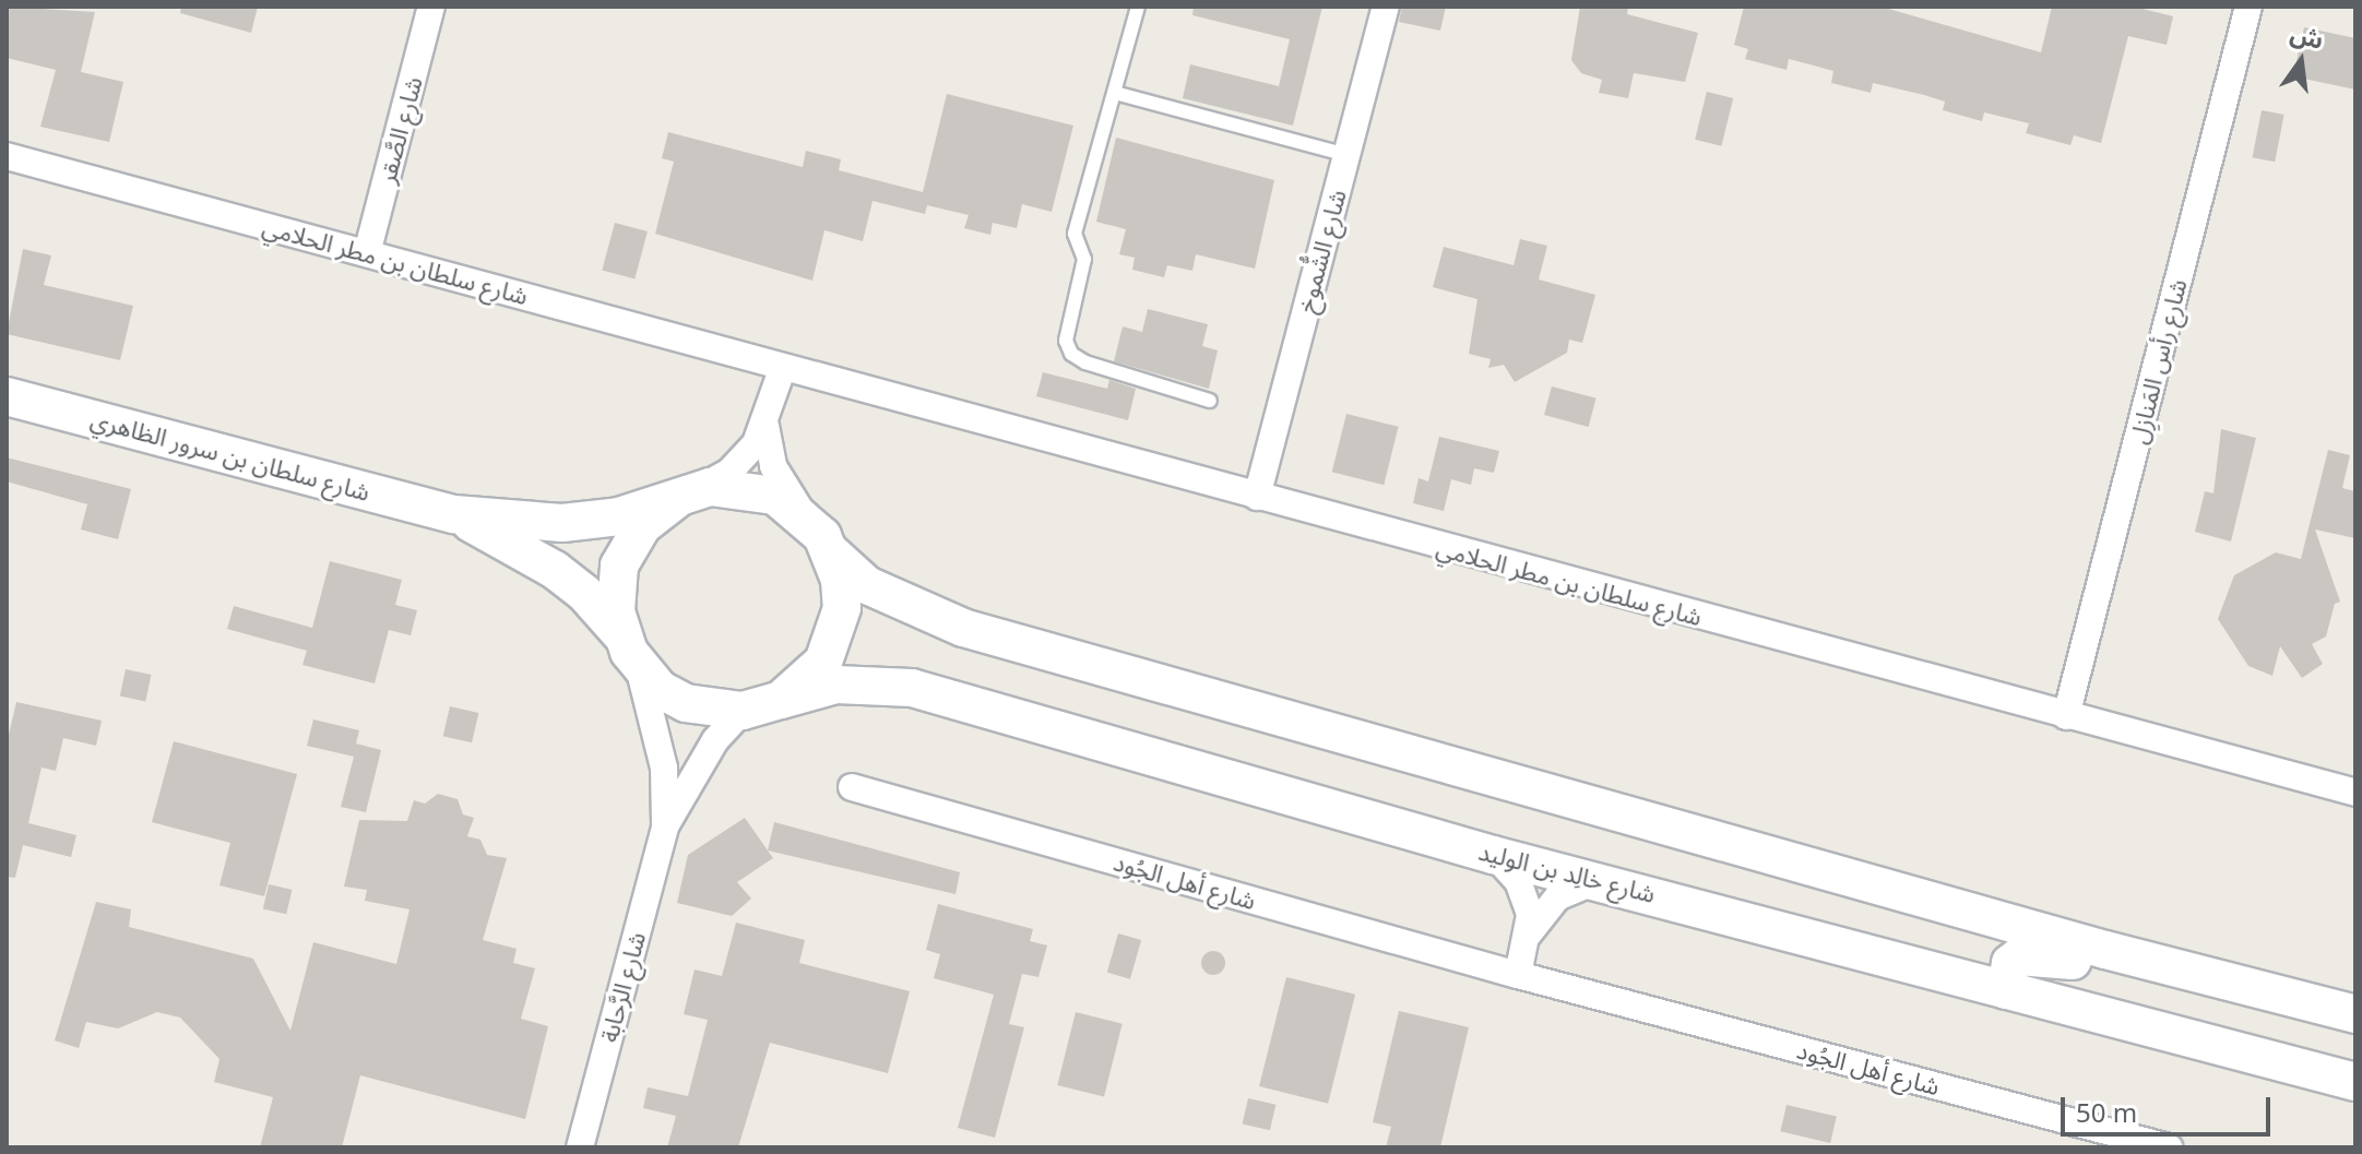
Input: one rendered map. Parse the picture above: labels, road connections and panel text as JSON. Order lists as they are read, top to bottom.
{
  "streets": {
    "street": [
      "شارع الصَّقر",
      "شارع الشُّموخ",
      "شارع سلطان بن مطر الحلامي",
      "شارع رأس المَنازِل",
      "شارع سلطان بن سرور الظاهري",
      "شارع خالِد بن الوليد",
      "شارع أهل الجُود",
      "شارع الرَّحابة"
    ]
  },
  "crossings": [
    ["شارع الصَّقر", "شارع سلطان بن مطر الحلامي"],
    ["شارع الشُّموخ", "شارع سلطان بن مطر الحلامي"],
    ["شارع سلطان بن مطر الحلامي", "شارع رأس المَنازِل"],
    ["شارع سلطان بن سرور الظاهري", "شارع خالِد بن الوليد"],
    ["شارع سلطان بن سرور الظاهري", "شارع الرَّحابة"],
    ["شارع خالِد بن الوليد", "شارع الرَّحابة"]
  ],
  "scale_bar": "50 m",
  "north": "top"
}
